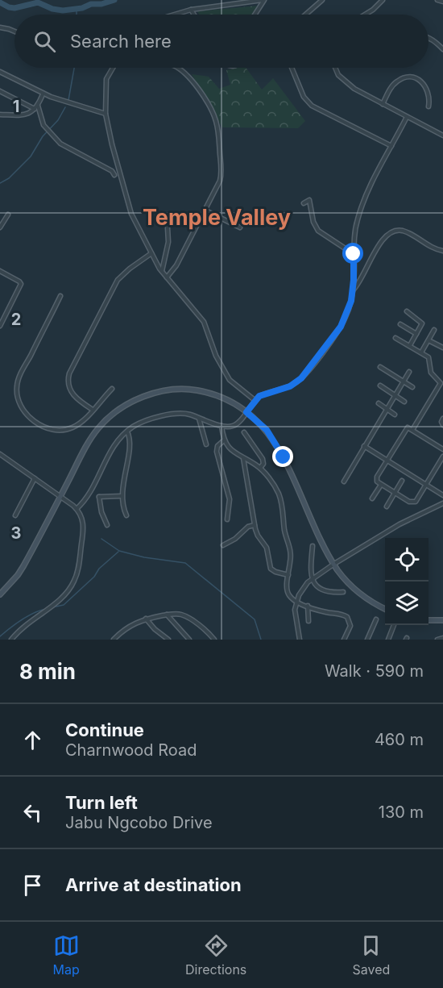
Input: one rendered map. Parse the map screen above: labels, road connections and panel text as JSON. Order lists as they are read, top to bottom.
{
  "districts": ["Temple Valley"],
  "page": {
    "search": "Search here",
    "heading": ["8 min", "Walk · 590 m"],
    "list": [
      ["Continue", "Charnwood Road", "460 m"],
      ["Turn left", "Jabu Ngcobo Drive", "130 m"],
      "Arrive at destination"
    ],
    "nav": ["Map", "Directions", "Saved"]
  },
  "grid": {
    "rows": ["1", "2", "3"]
  }
}
